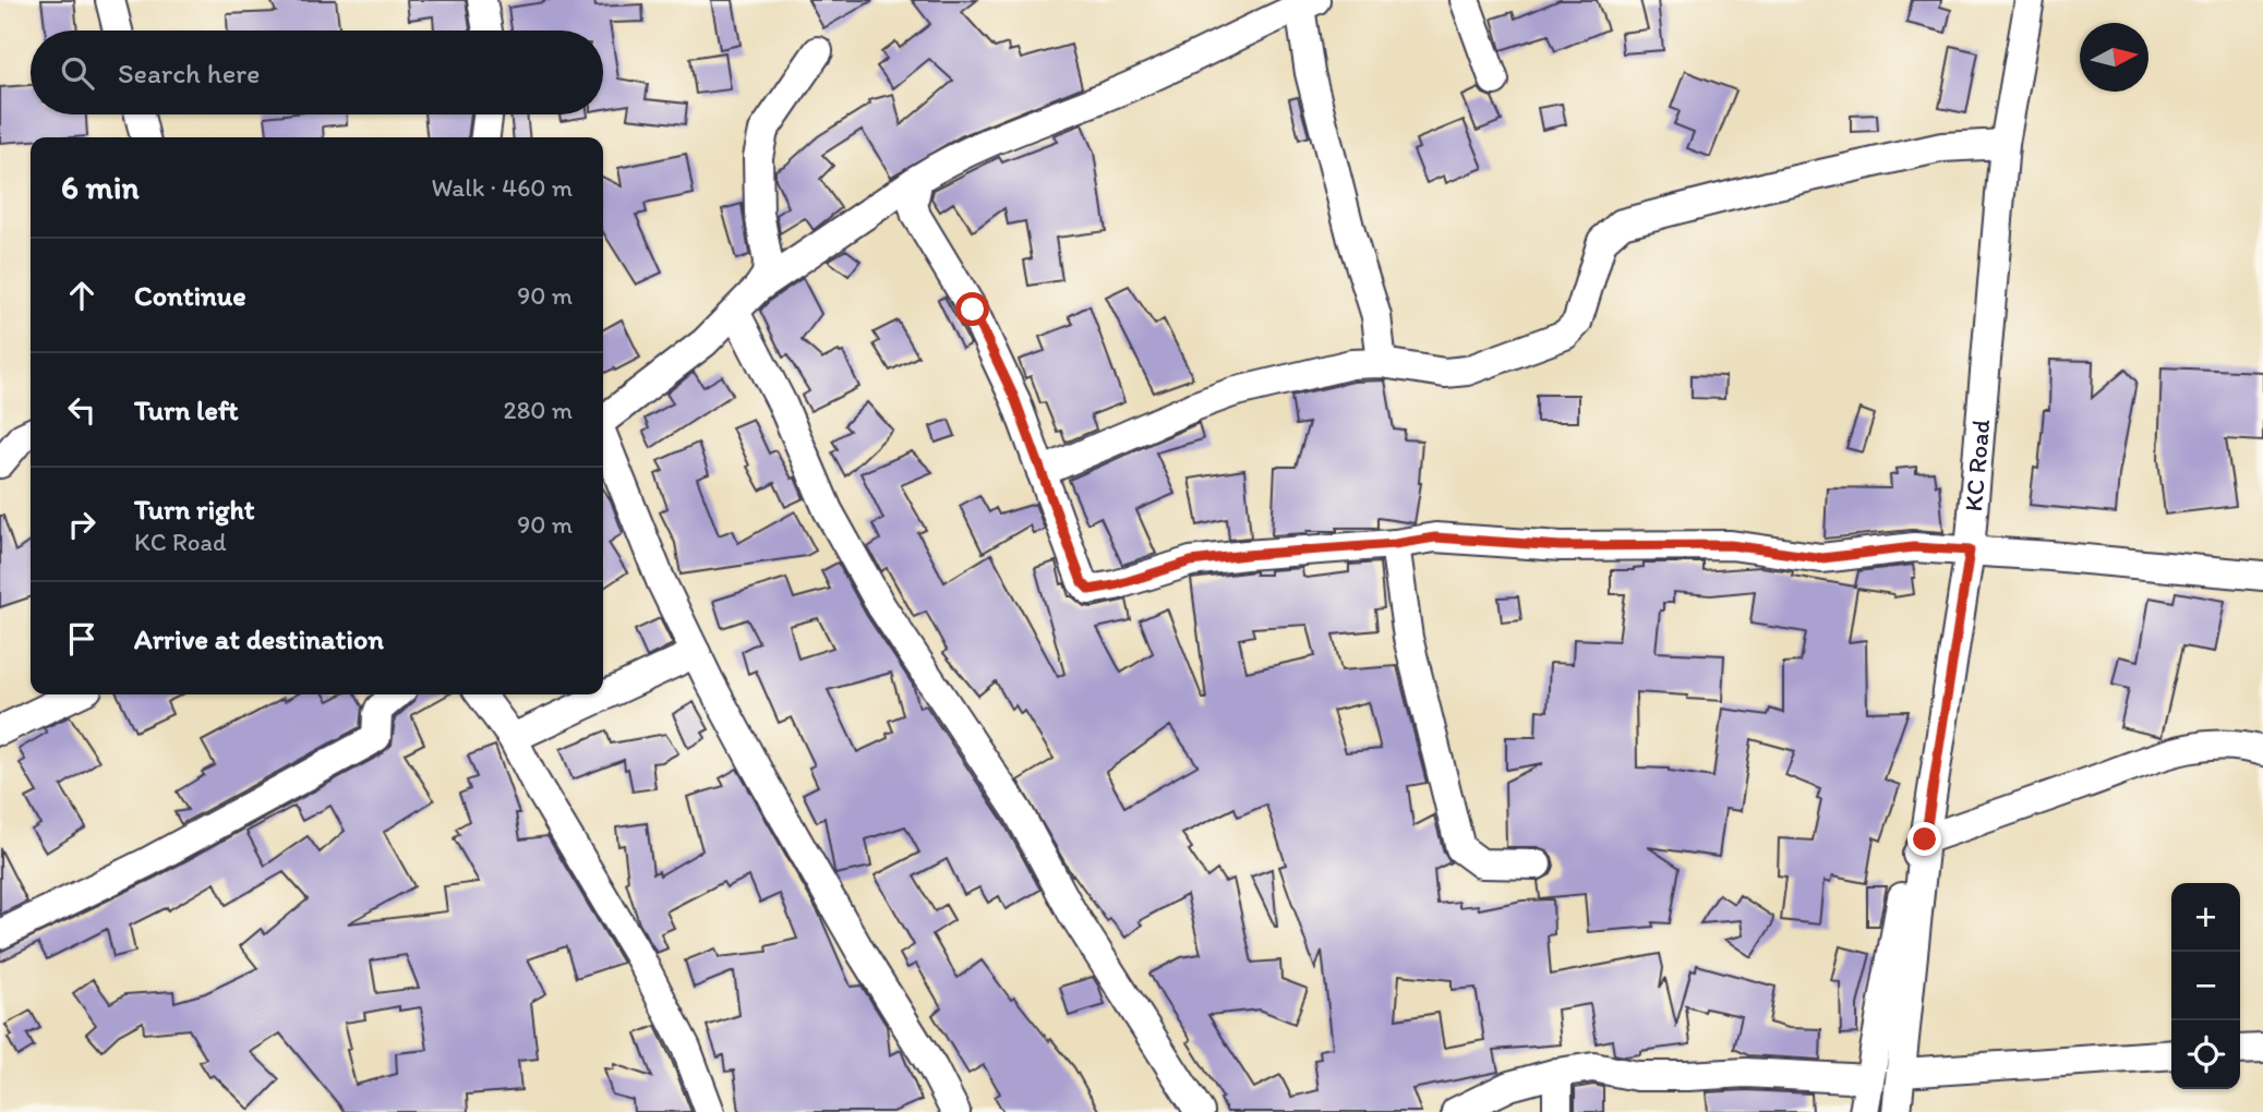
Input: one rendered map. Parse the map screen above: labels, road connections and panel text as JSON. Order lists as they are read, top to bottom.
{
  "streets": {
    "street": ["KC Road"]
  },
  "north": "right",
  "page": {
    "search": "Search here",
    "heading": ["6 min", "Walk · 460 m"],
    "list": [
      ["Continue", "90 m"],
      ["Turn left", "280 m"],
      ["Turn right", "KC Road", "90 m"],
      "Arrive at destination"
    ],
    "map_buttons": ["+", "−"]
  }
}
